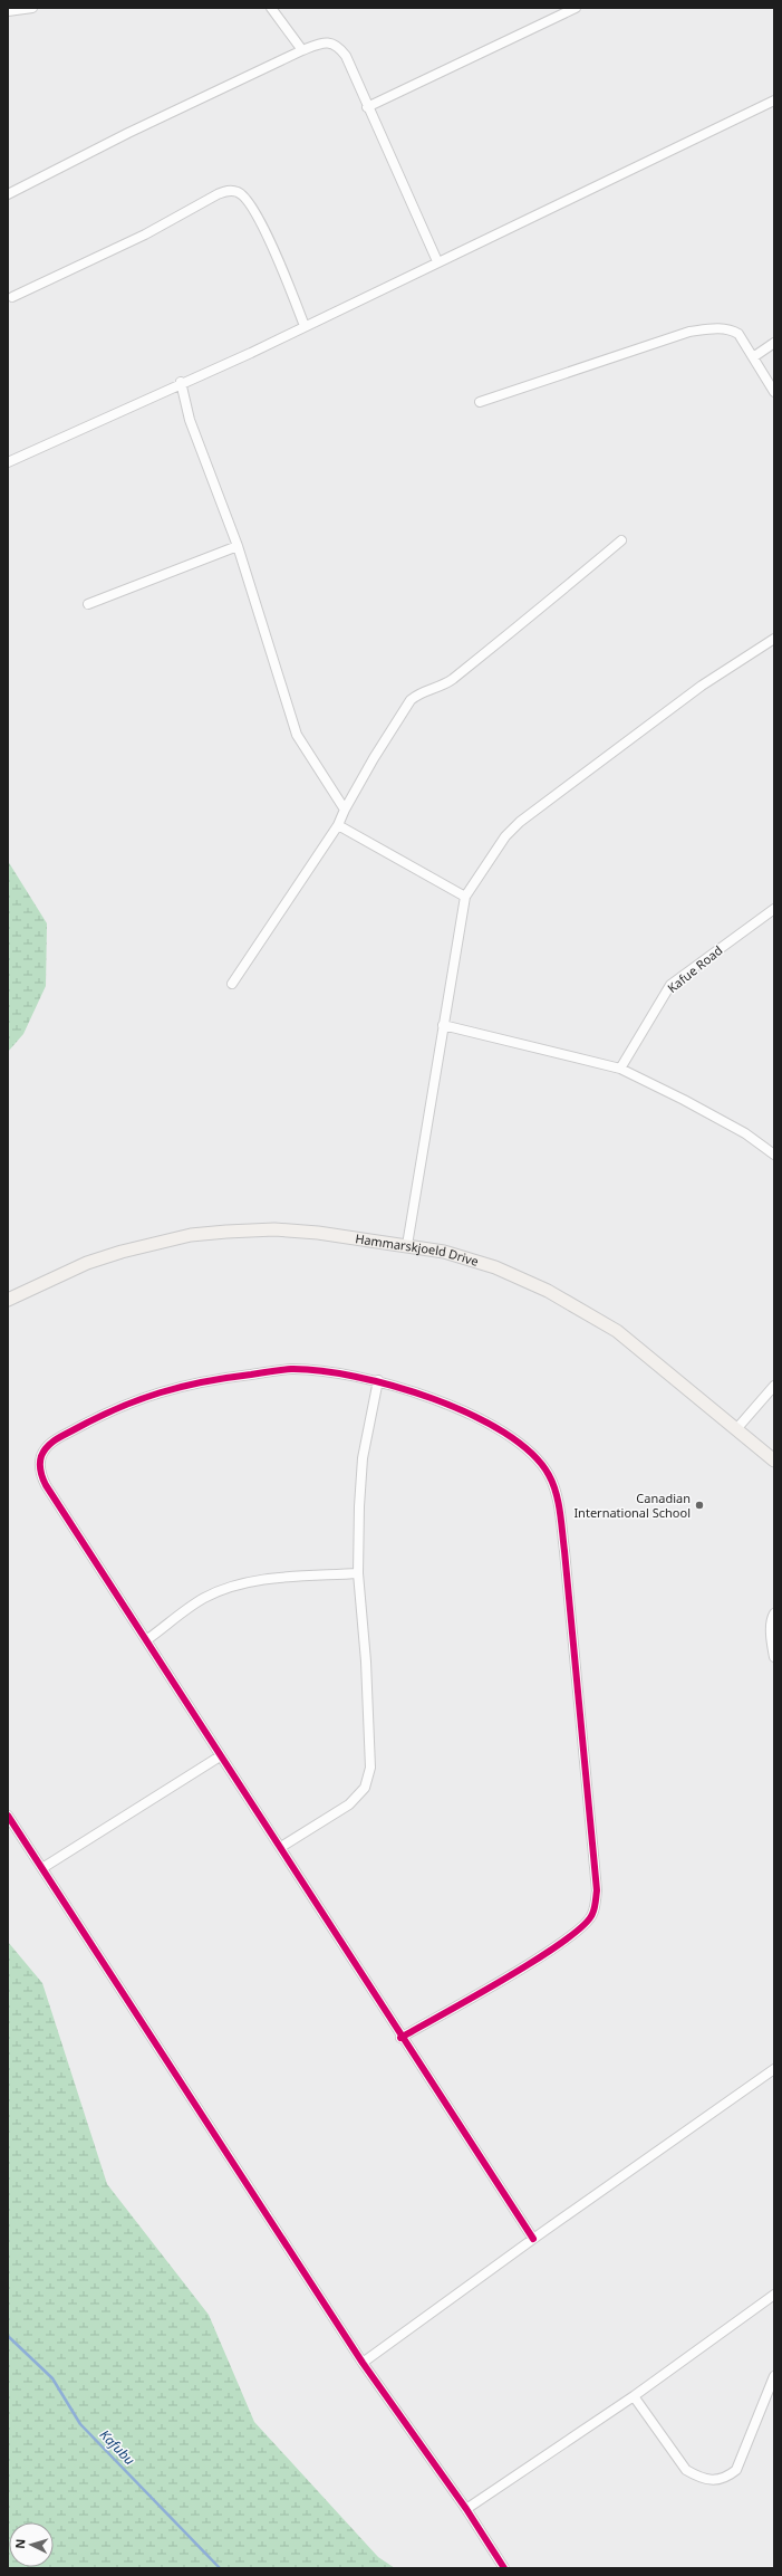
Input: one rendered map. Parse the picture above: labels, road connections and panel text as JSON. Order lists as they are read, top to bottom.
{
  "streets": {
    "main road": ["Hammarskjoeld Drive"],
    "street": ["Kafue Road"]
  },
  "water": ["Kafubu"],
  "places": ["Canadian International School"],
  "north": "left"
}
